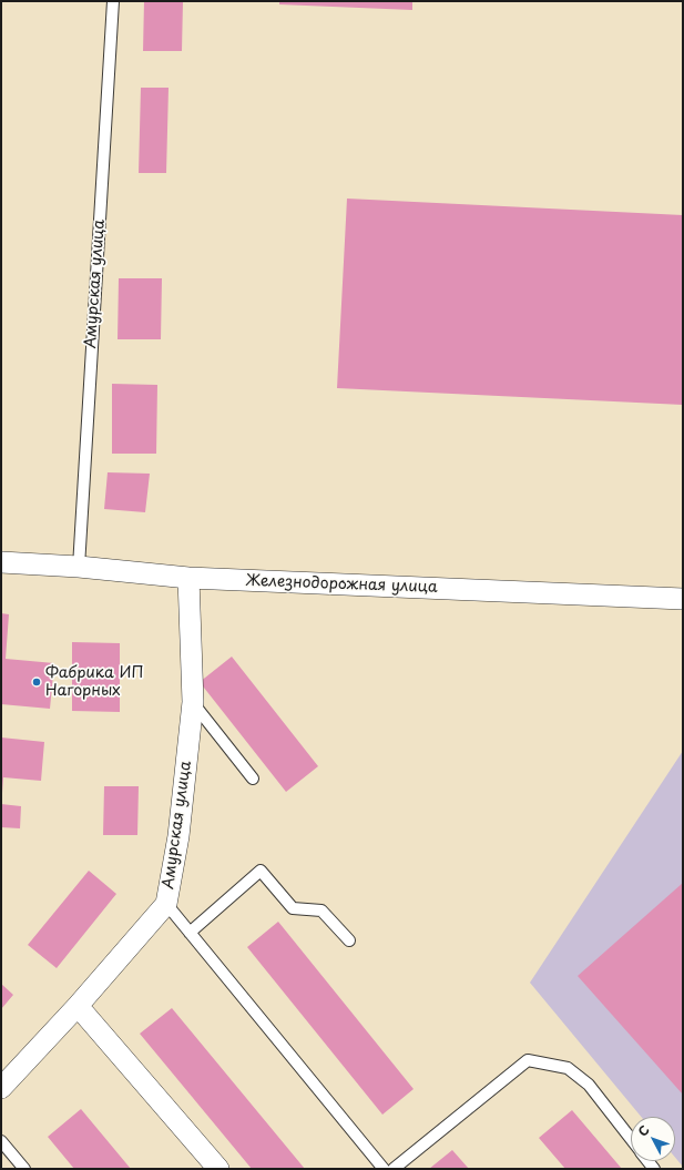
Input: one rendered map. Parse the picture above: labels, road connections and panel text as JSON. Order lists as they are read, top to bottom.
{
  "streets": {
    "street": ["Амурская улица", "Железнодорожная улица"]
  },
  "crossings": [
    ["Амурская улица", "Железнодорожная улица"]
  ],
  "places": ["Фабрика ИП Нагорных"],
  "north": "top left"
}
